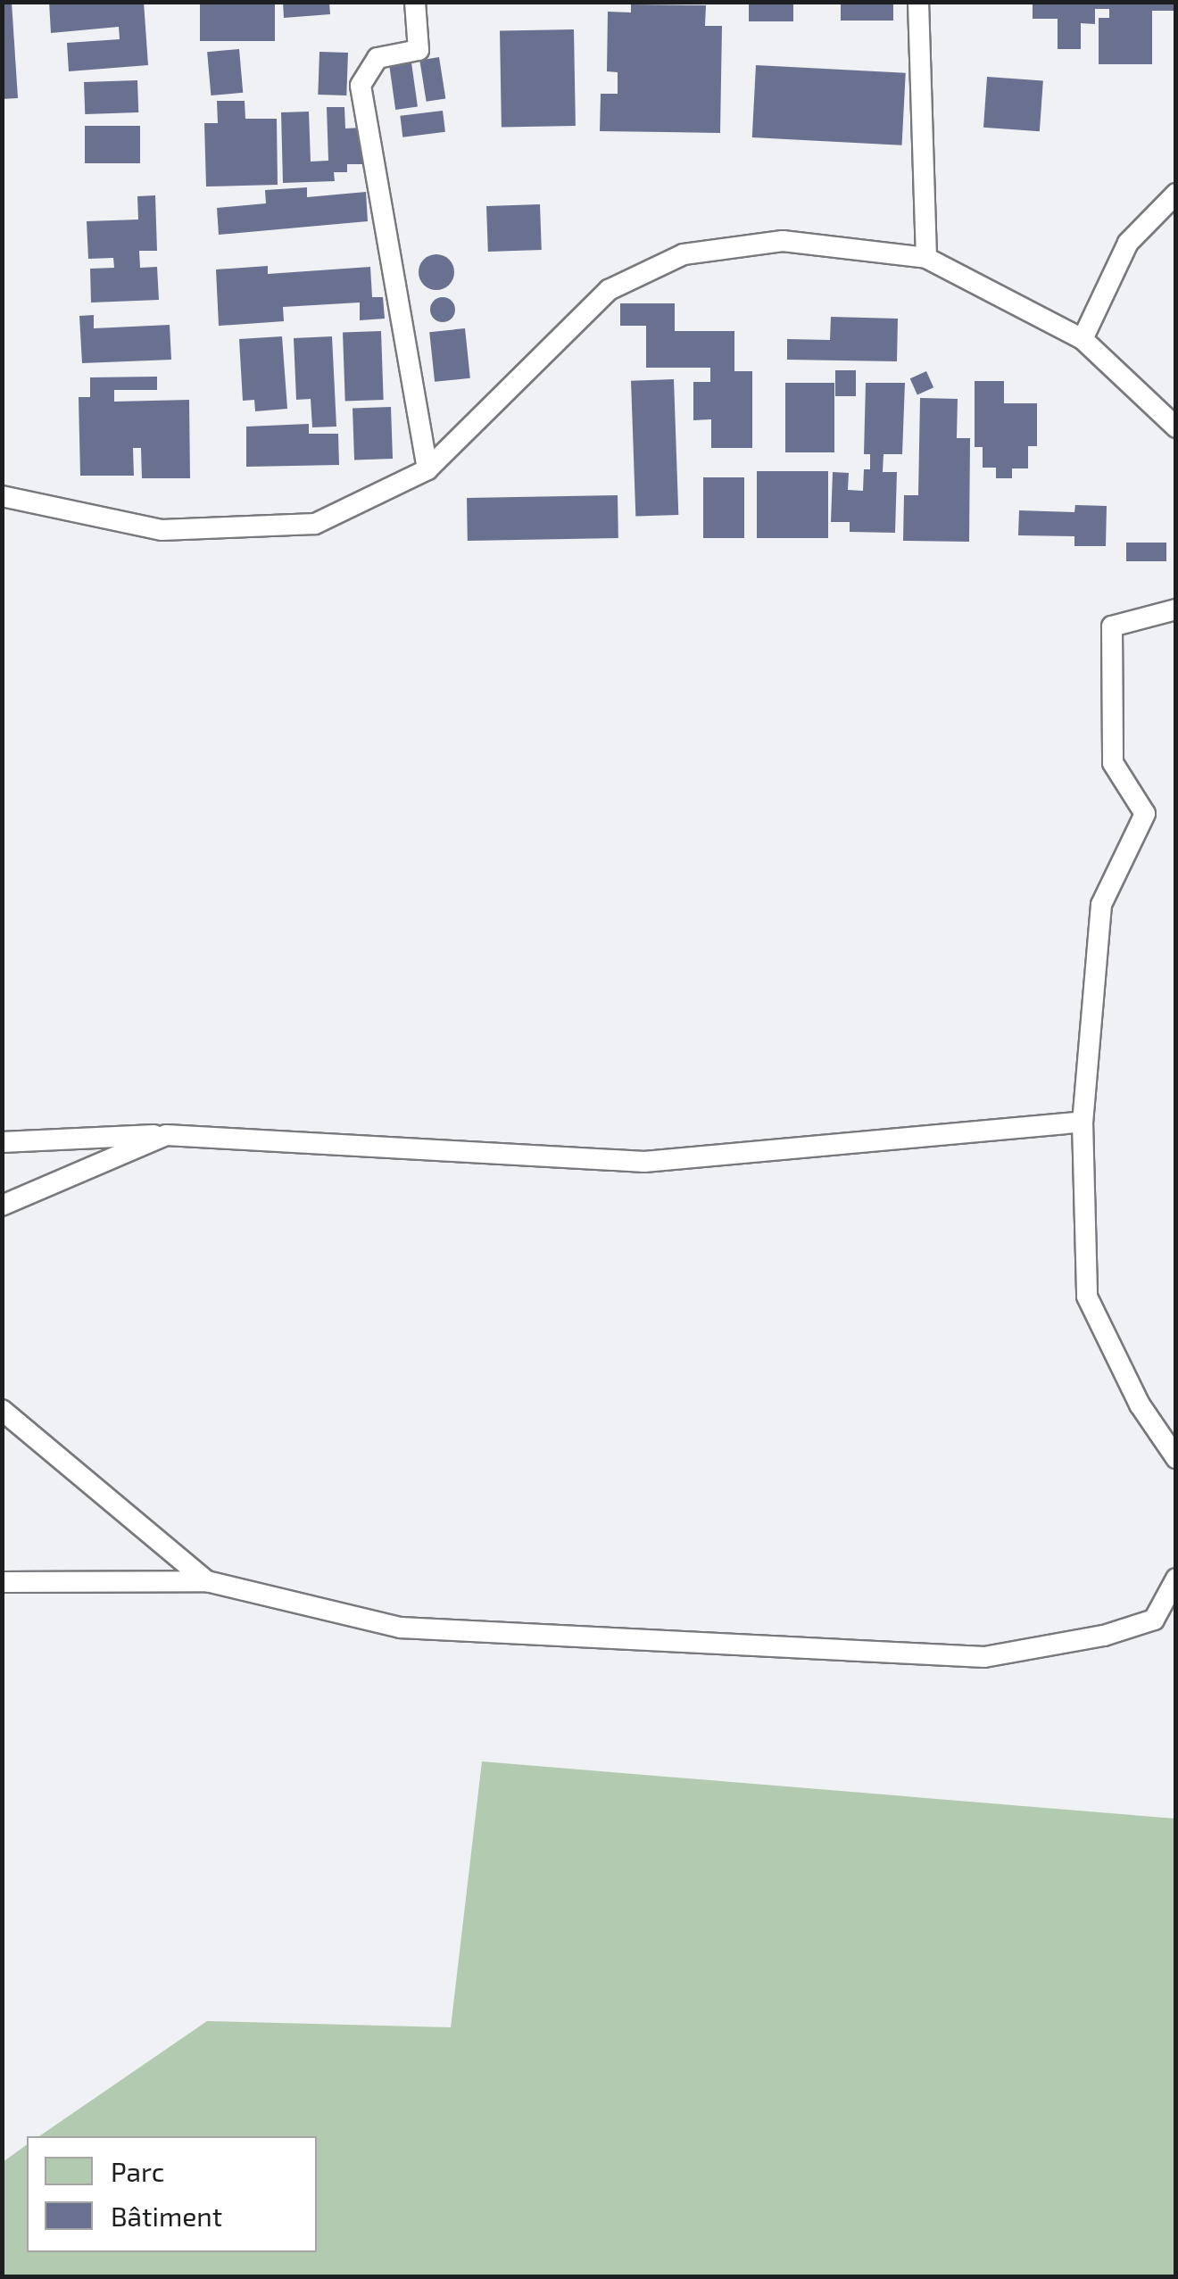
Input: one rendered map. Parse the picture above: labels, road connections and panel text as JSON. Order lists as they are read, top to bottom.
{
  "legend": ["Parc", "Bâtiment"]
}
